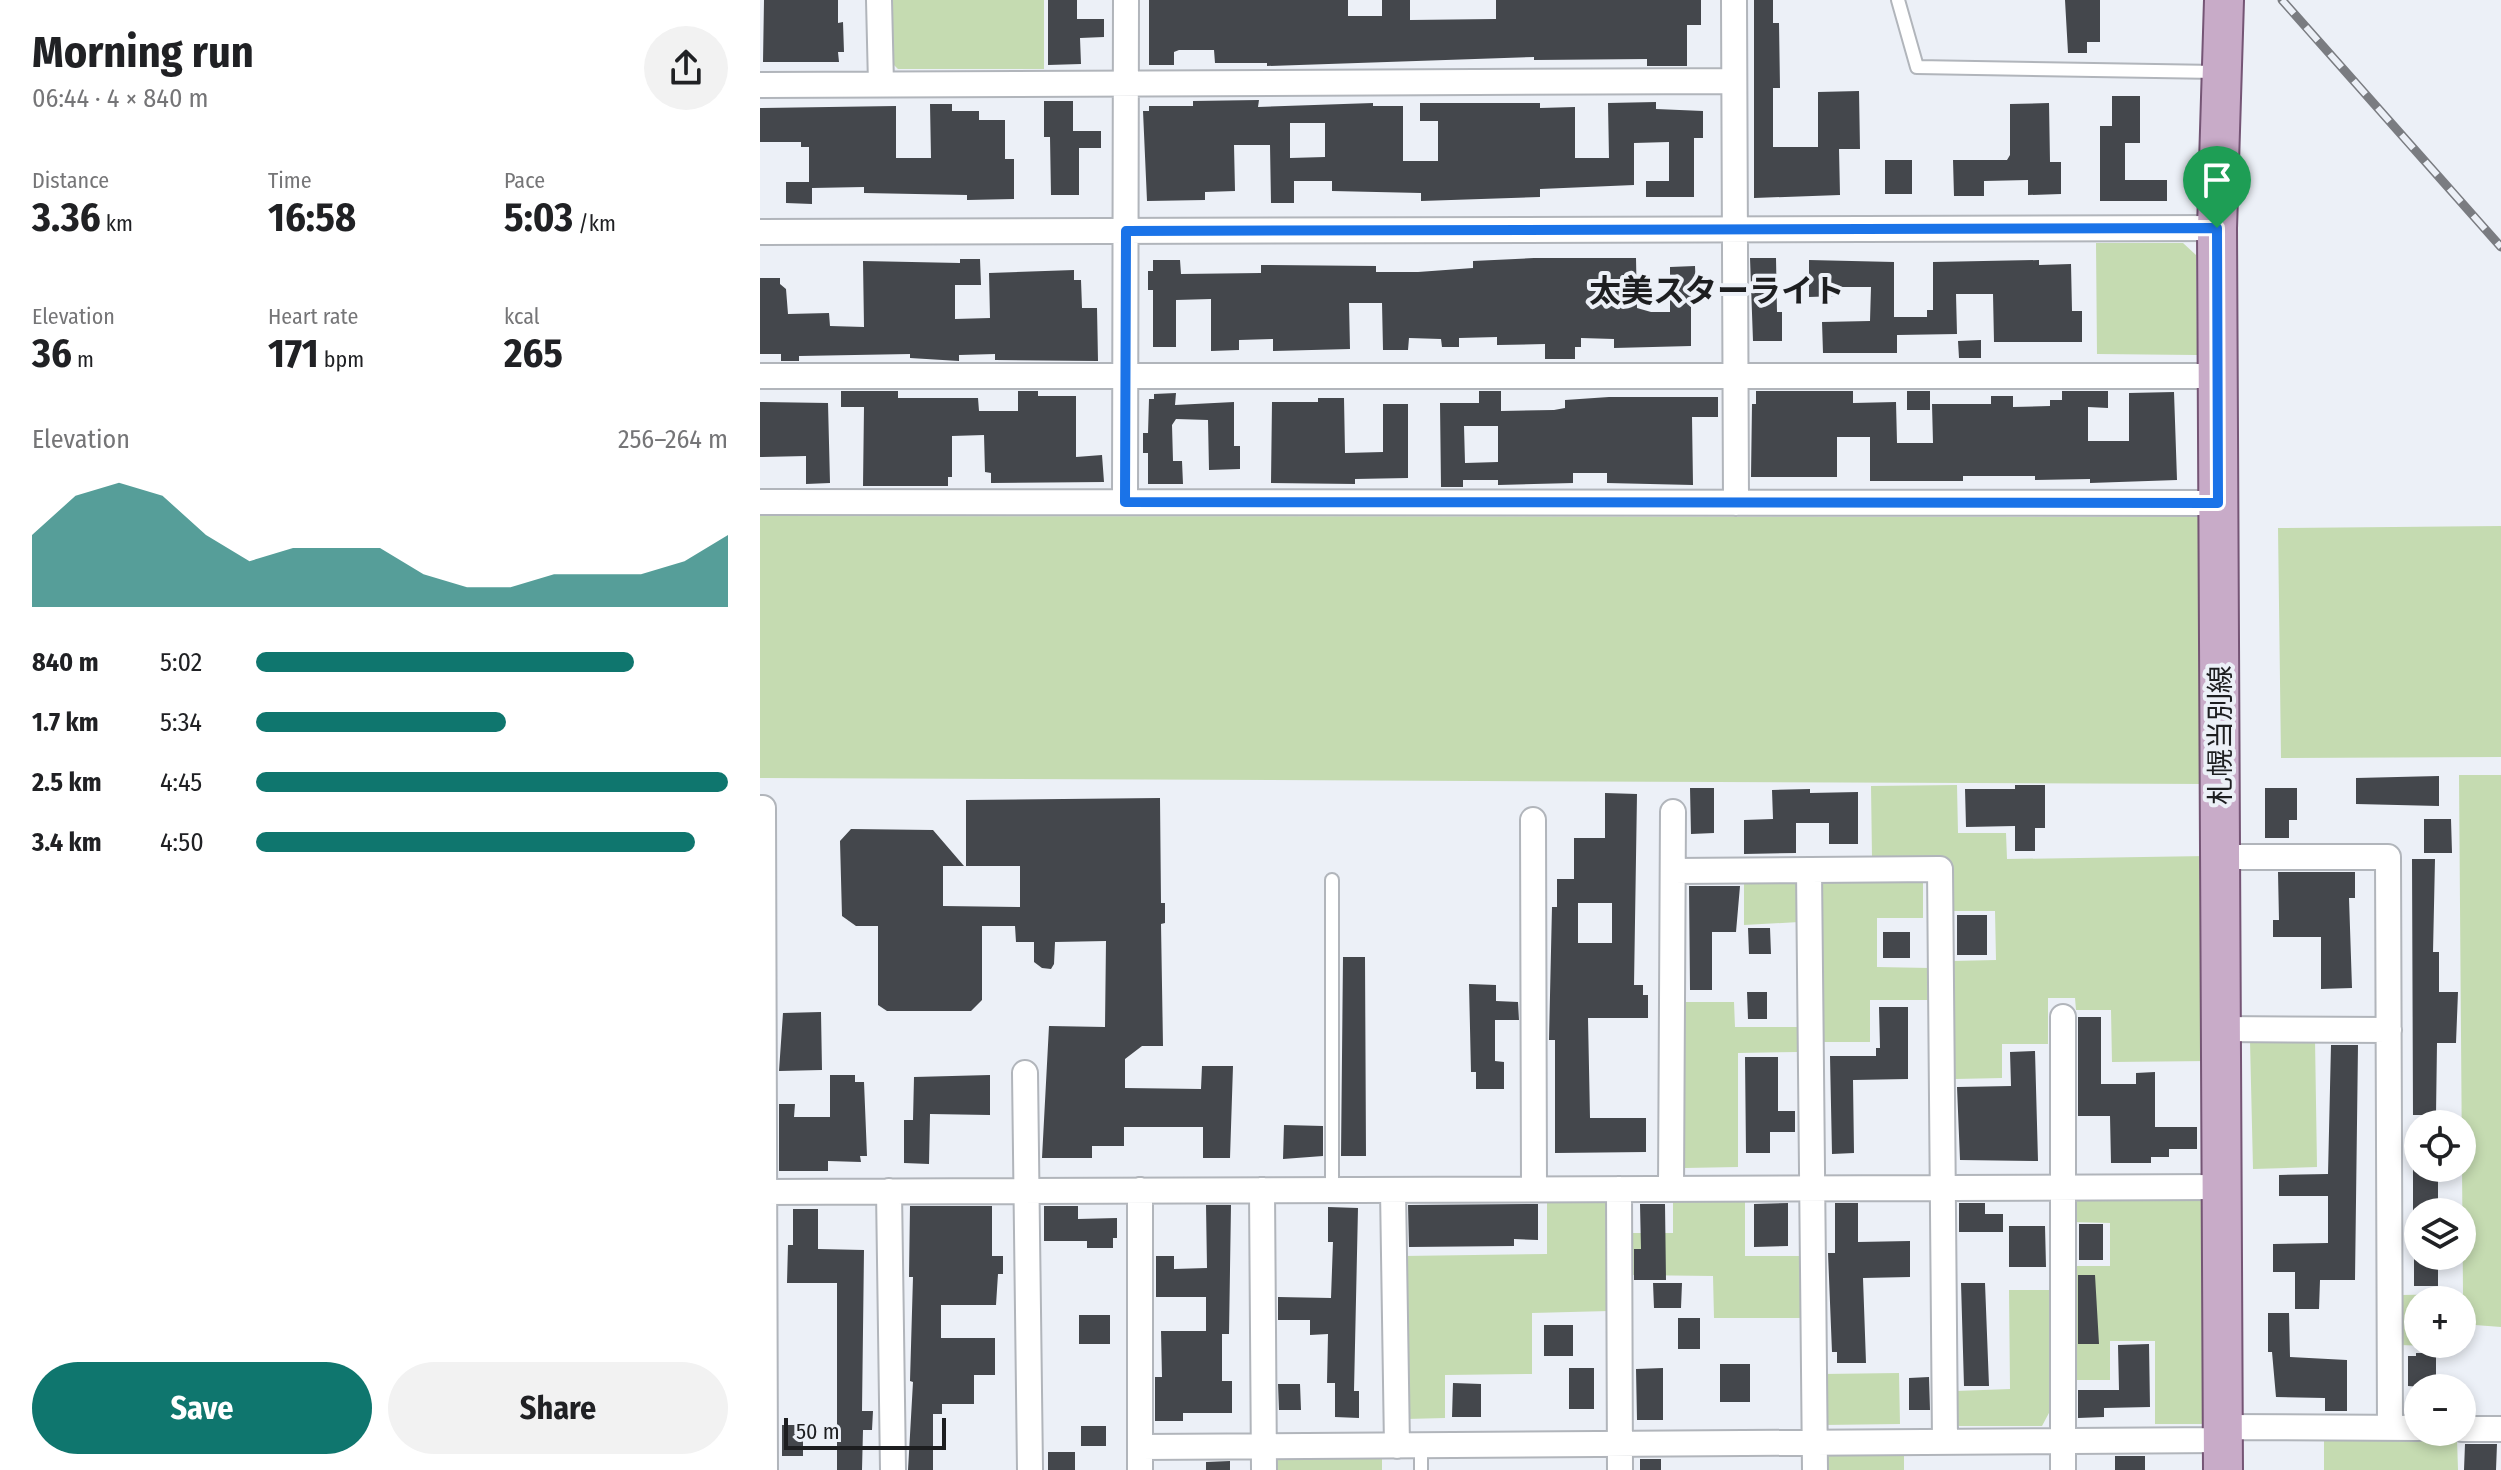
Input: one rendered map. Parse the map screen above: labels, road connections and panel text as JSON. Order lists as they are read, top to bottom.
{
  "streets": {
    "main road": ["札幌当別線"]
  },
  "districts": ["太美スターライト"],
  "scale_bar": "50 m",
  "page": {
    "heading": ["Morning run", "06:44 · 4 × 840 m"],
    "stats": [
      ["Distance", "3.36 km"],
      ["Time", "16:58"],
      ["Pace", "5:03 /km"],
      ["Elevation", "36 m"],
      ["Heart rate", "171 bpm"],
      ["kcal", "265"]
    ],
    "chart": ["Elevation", "256–264 m"],
    "list": [
      {
        "name": "840 m",
        "note": "5:02"
      },
      {
        "name": "1.7 km",
        "note": "5:34"
      },
      {
        "name": "2.5 km",
        "note": "4:45"
      },
      {
        "name": "3.4 km",
        "note": "4:50"
      }
    ],
    "map_buttons": ["+", "−"],
    "buttons": ["Save", "Share"],
    "scale": "50 m"
  }
}
